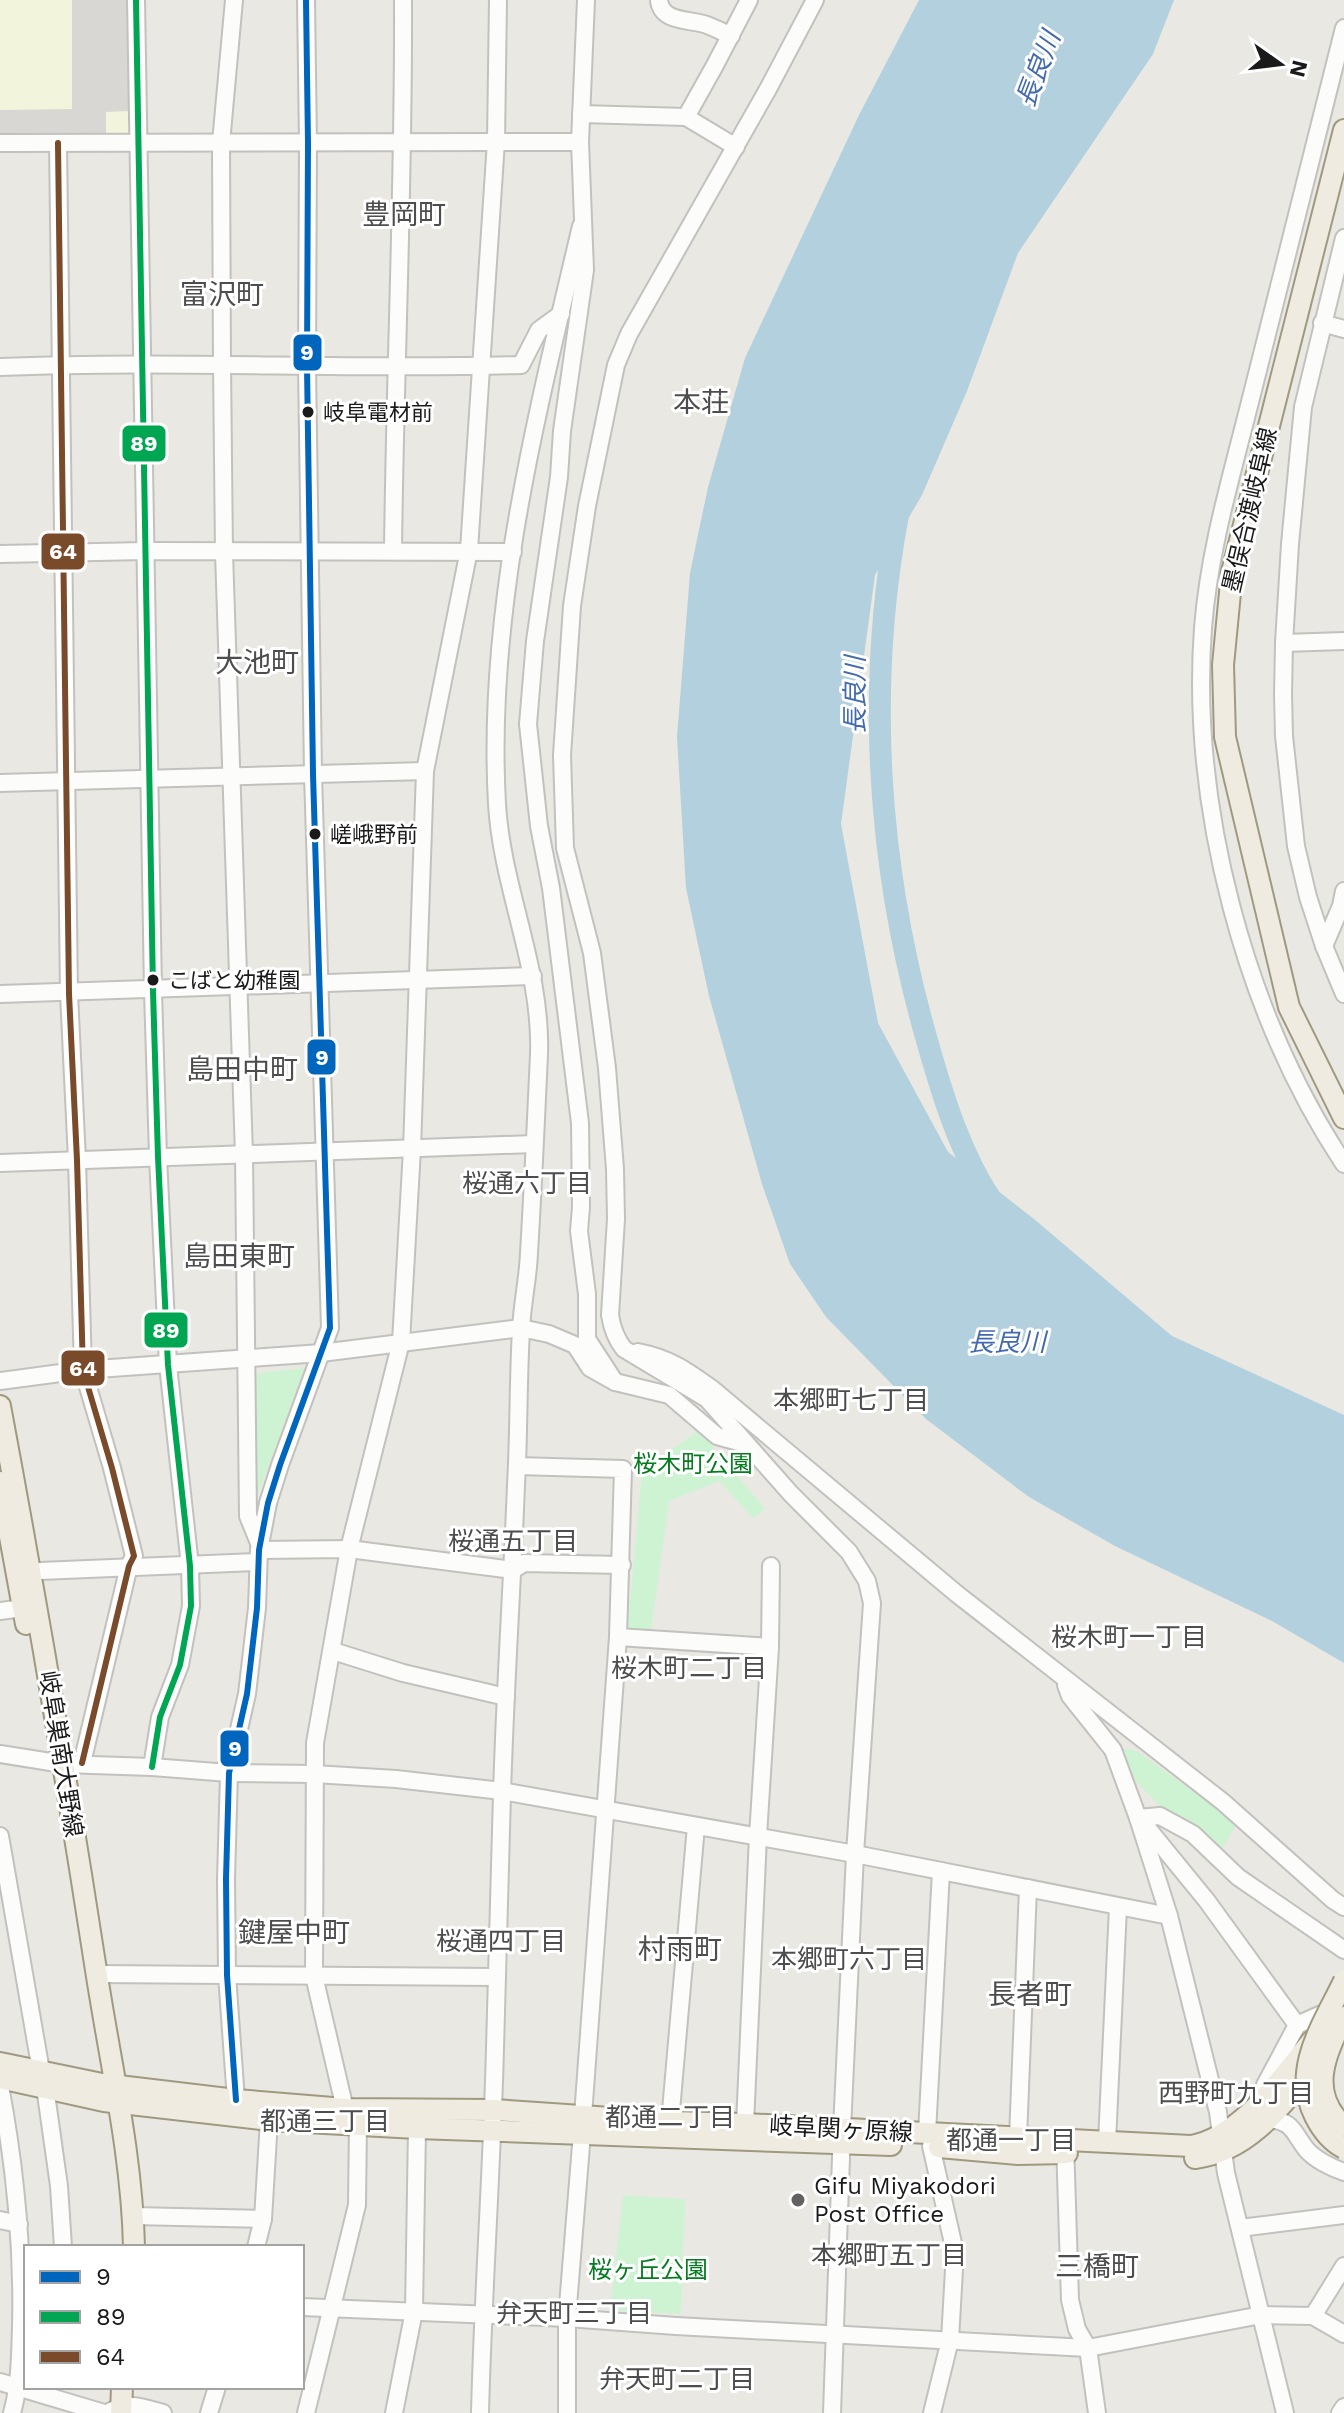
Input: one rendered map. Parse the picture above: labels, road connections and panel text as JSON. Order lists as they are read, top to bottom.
{
  "streets": {
    "main road": ["墨俣合渡岐阜線", "岐阜巣南大野線", "岐阜関ヶ原線"]
  },
  "crossings": [
    ["岐阜巣南大野線", "岐阜関ヶ原線"]
  ],
  "districts": [
    "豊岡町",
    "富沢町",
    "本荘",
    "大池町",
    "島田中町",
    "桜通六丁目",
    "島田東町",
    "本郷町七丁目",
    "桜通五丁目",
    "桜木町一丁目",
    "桜木町二丁目",
    "鍵屋中町",
    "桜通四丁目",
    "村雨町",
    "本郷町六丁目",
    "長者町",
    "西野町九丁目",
    "都通二丁目",
    "都通三丁目",
    "都通一丁目",
    "本郷町五丁目",
    "三橋町",
    "弁天町三丁目",
    "弁天町二丁目"
  ],
  "water": ["長良川"],
  "parks": ["桜木町公園", "桜ヶ丘公園"],
  "places": [
    "岐阜電材前",
    "嵯峨野前",
    "こばと幼稚園",
    "Gifu Miyakodori Post Office"
  ],
  "lines": ["transit line 9", "transit line 89", "transit line 64"],
  "legend": ["9", "89", "64"],
  "north": "right"
}
